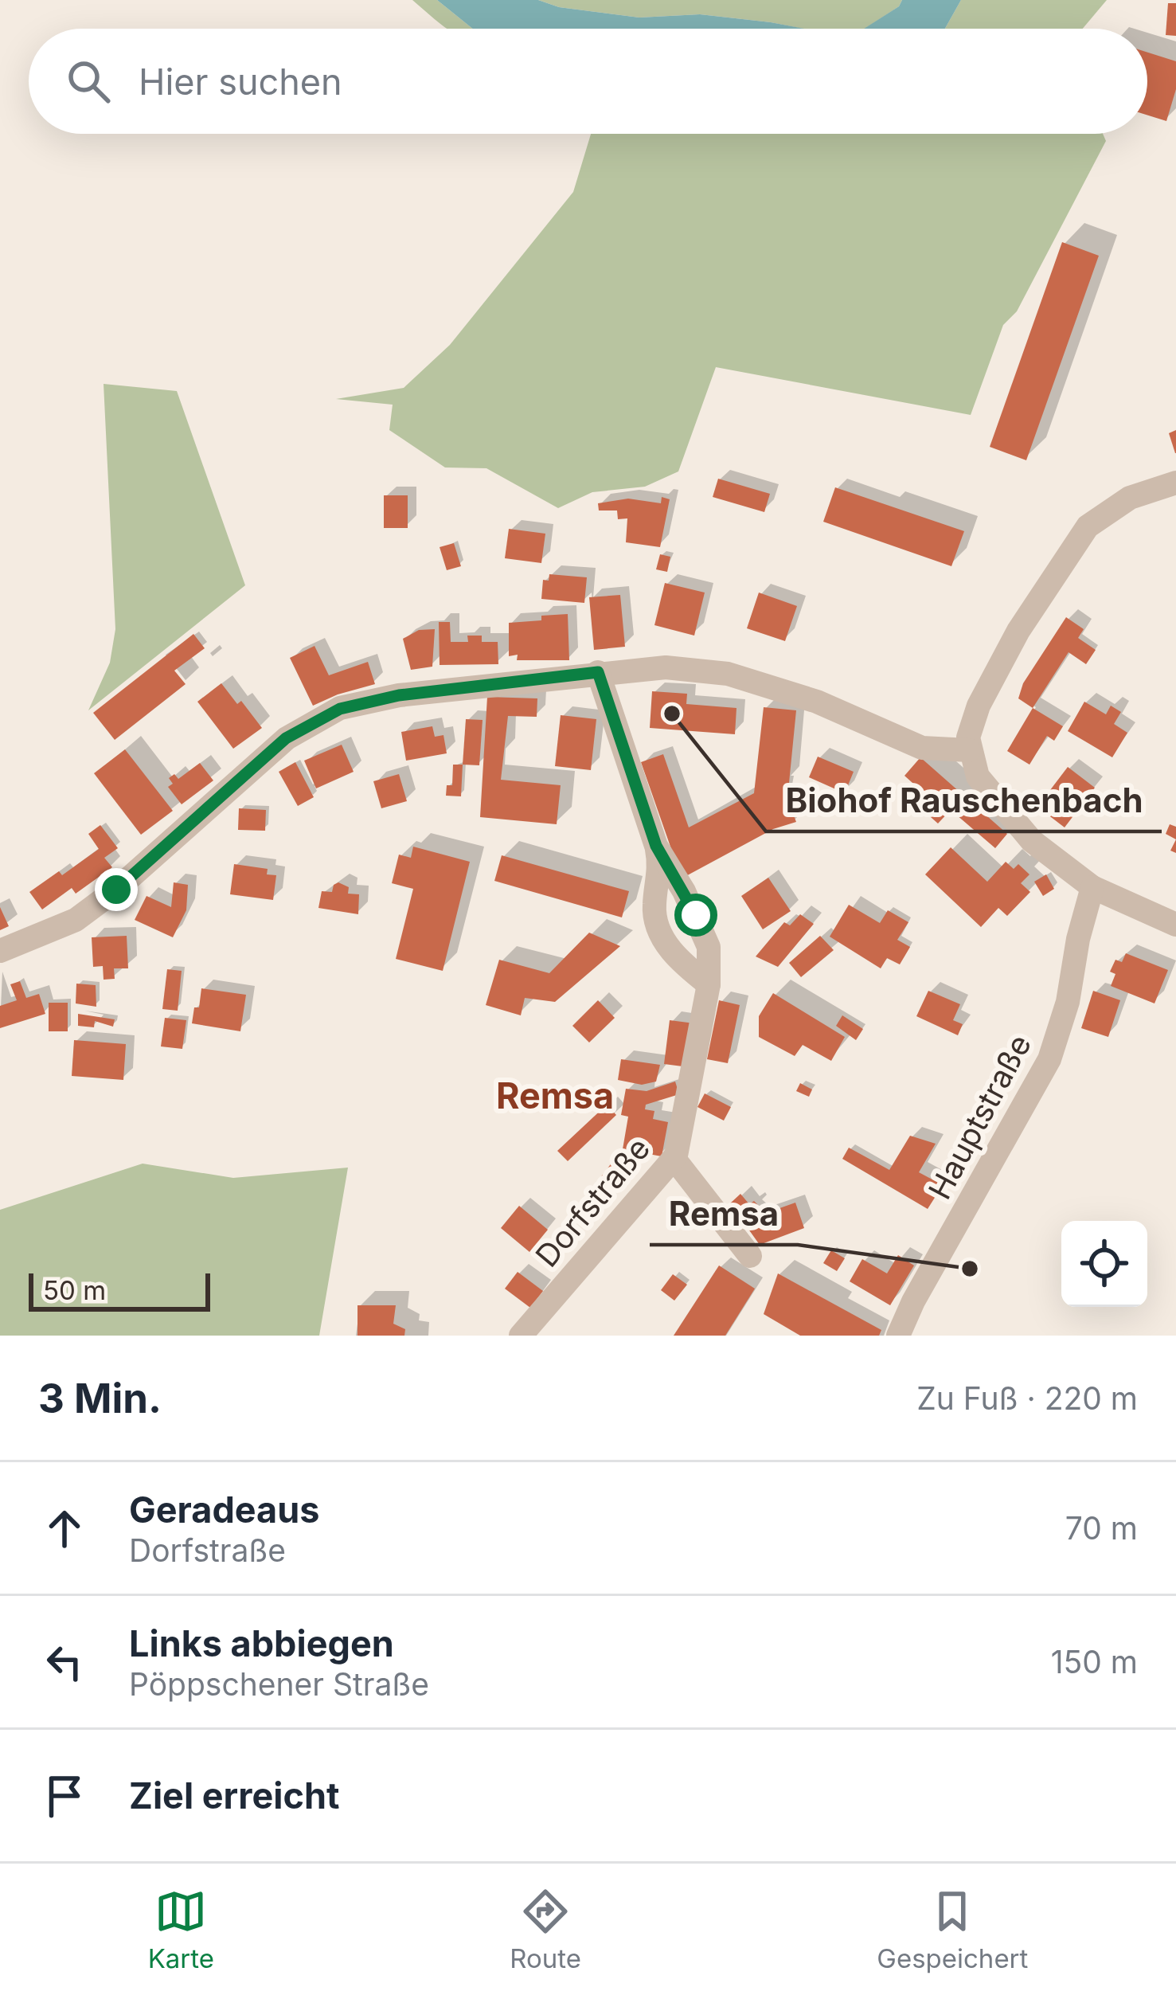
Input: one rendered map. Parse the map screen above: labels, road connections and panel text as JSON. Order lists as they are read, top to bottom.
{
  "streets": {
    "street": ["Hauptstraße", "Dorfstraße"]
  },
  "districts": ["Remsa"],
  "places": ["Biohof Rauschenbach", "Remsa"],
  "scale_bar": "50 m",
  "page": {
    "search": "Hier suchen",
    "scale": "50 m",
    "heading": ["3 Min.", "Zu Fuß · 220 m"],
    "list": [
      ["Geradeaus", "Dorfstraße", "70 m"],
      ["Links abbiegen", "Pöppschener Straße", "150 m"],
      "Ziel erreicht"
    ],
    "nav": ["Karte", "Route", "Gespeichert"]
  }
}
